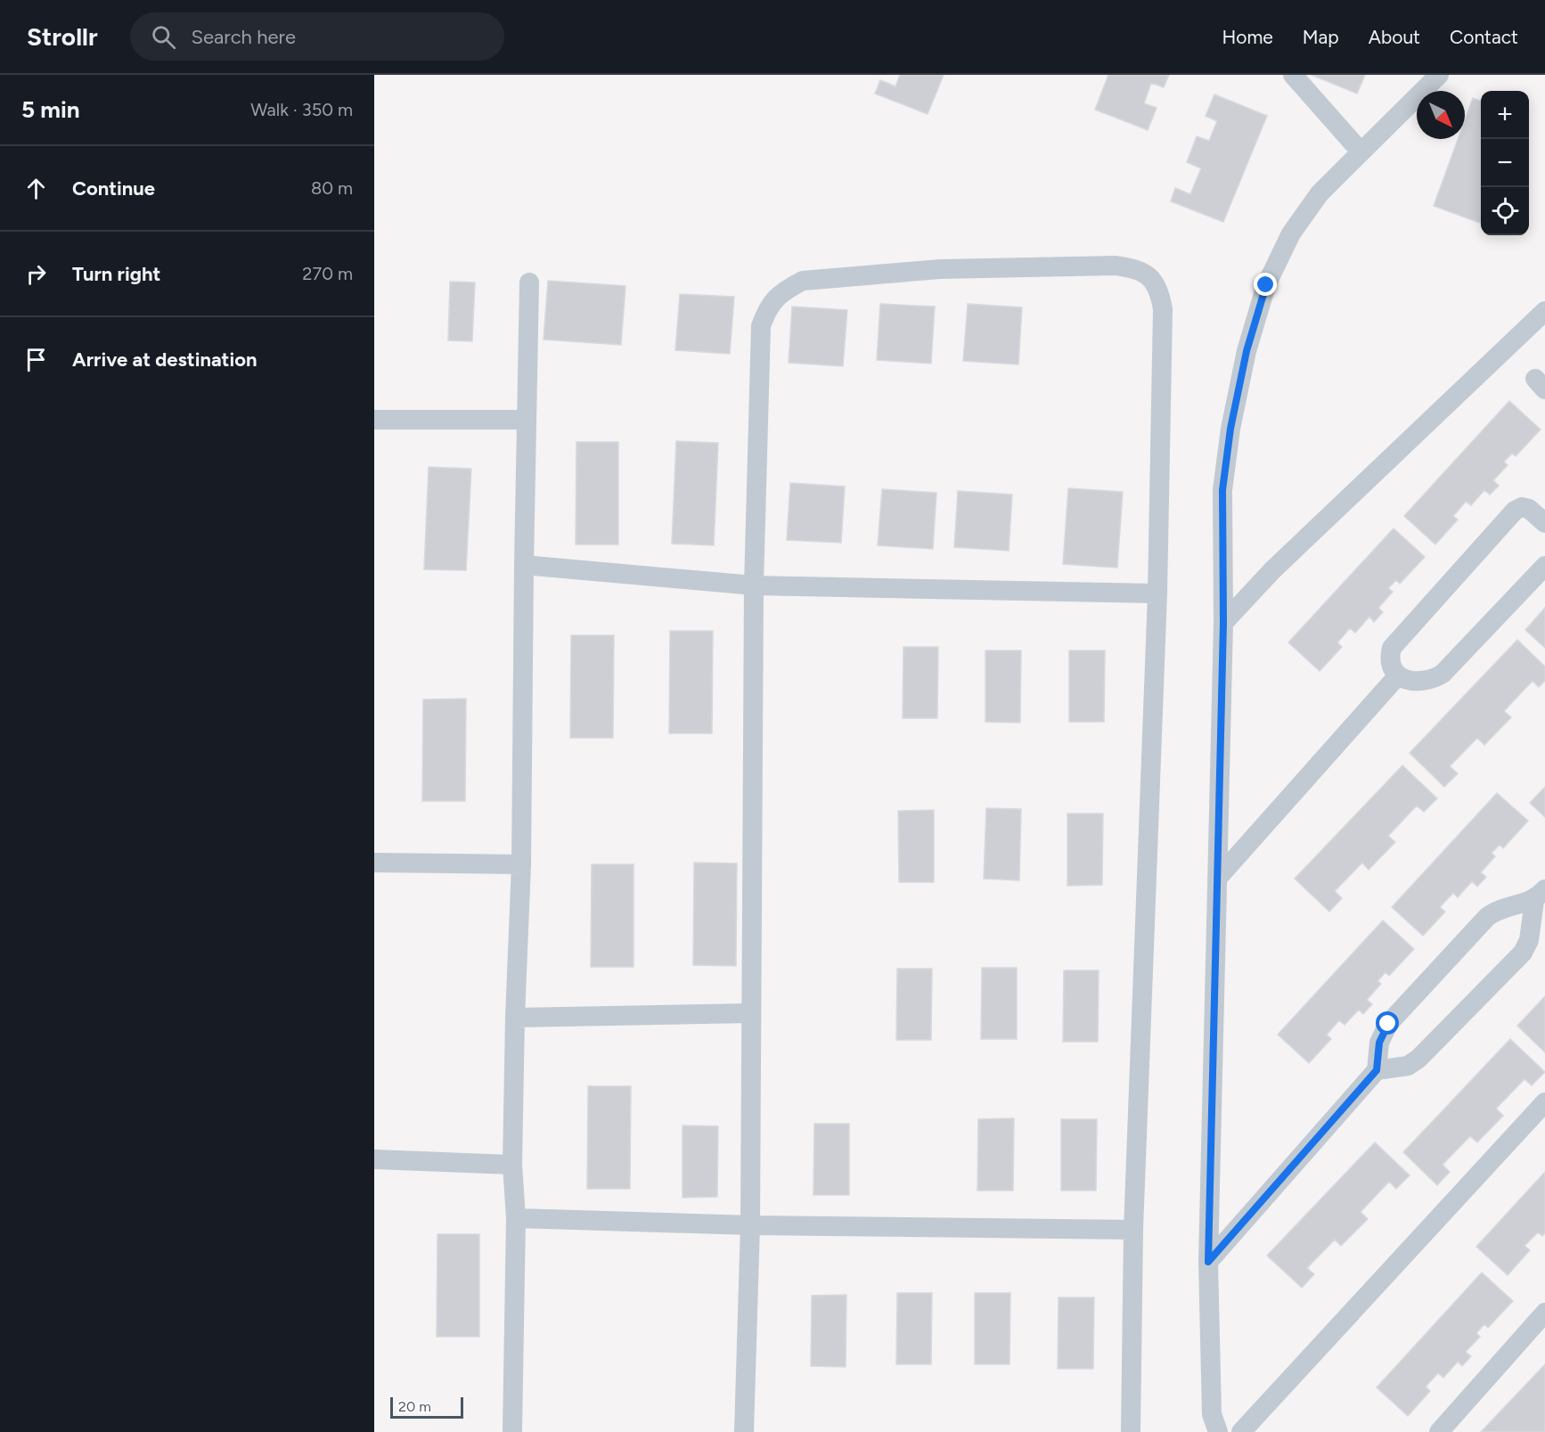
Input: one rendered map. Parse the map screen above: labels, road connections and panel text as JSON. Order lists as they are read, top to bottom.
{
  "scale_bar": "20 m",
  "north": "bottom right",
  "page": {
    "header": "Strollr",
    "search": "Search here",
    "nav": [
      "Home",
      "Map",
      "About",
      "Contact"
    ],
    "heading": ["5 min", "Walk · 350 m"],
    "map_buttons": ["+", "−"],
    "list": [
      ["Continue", "80 m"],
      ["Turn right", "270 m"],
      "Arrive at destination"
    ],
    "scale": "20 m"
  }
}
